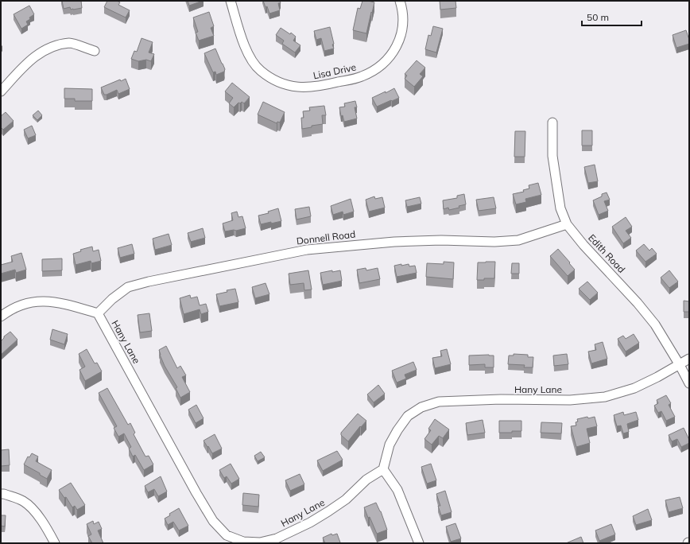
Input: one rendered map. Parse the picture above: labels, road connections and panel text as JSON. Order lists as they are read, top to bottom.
{
  "streets": {
    "street": [
      "Lisa Drive",
      "Donnell Road",
      "Edith Road",
      "Hany Lane"
    ]
  },
  "crossings": [
    ["Donnell Road", "Edith Road"],
    ["Donnell Road", "Hany Lane"],
    ["Edith Road", "Hany Lane"]
  ],
  "scale_bar": "50 m"
}
